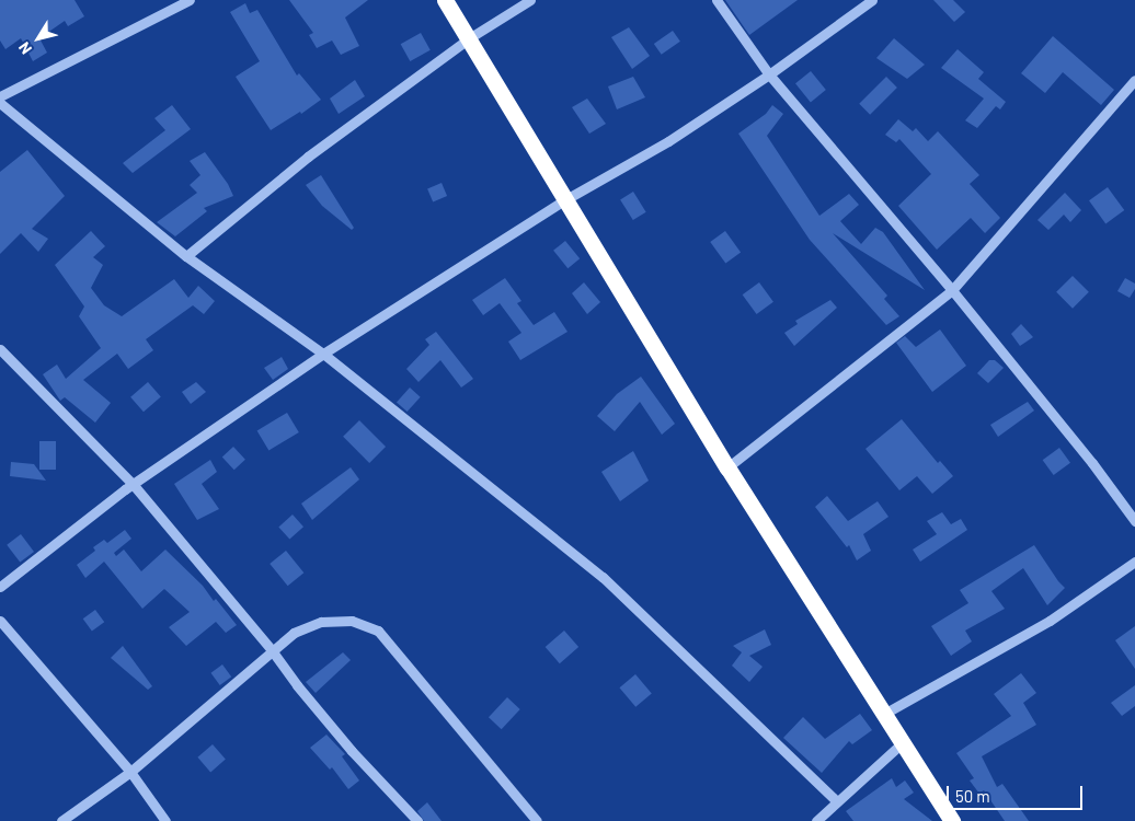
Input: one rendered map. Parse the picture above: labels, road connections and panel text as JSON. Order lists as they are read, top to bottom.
{
  "scale_bar": "50 m",
  "north": "bottom left"
}
